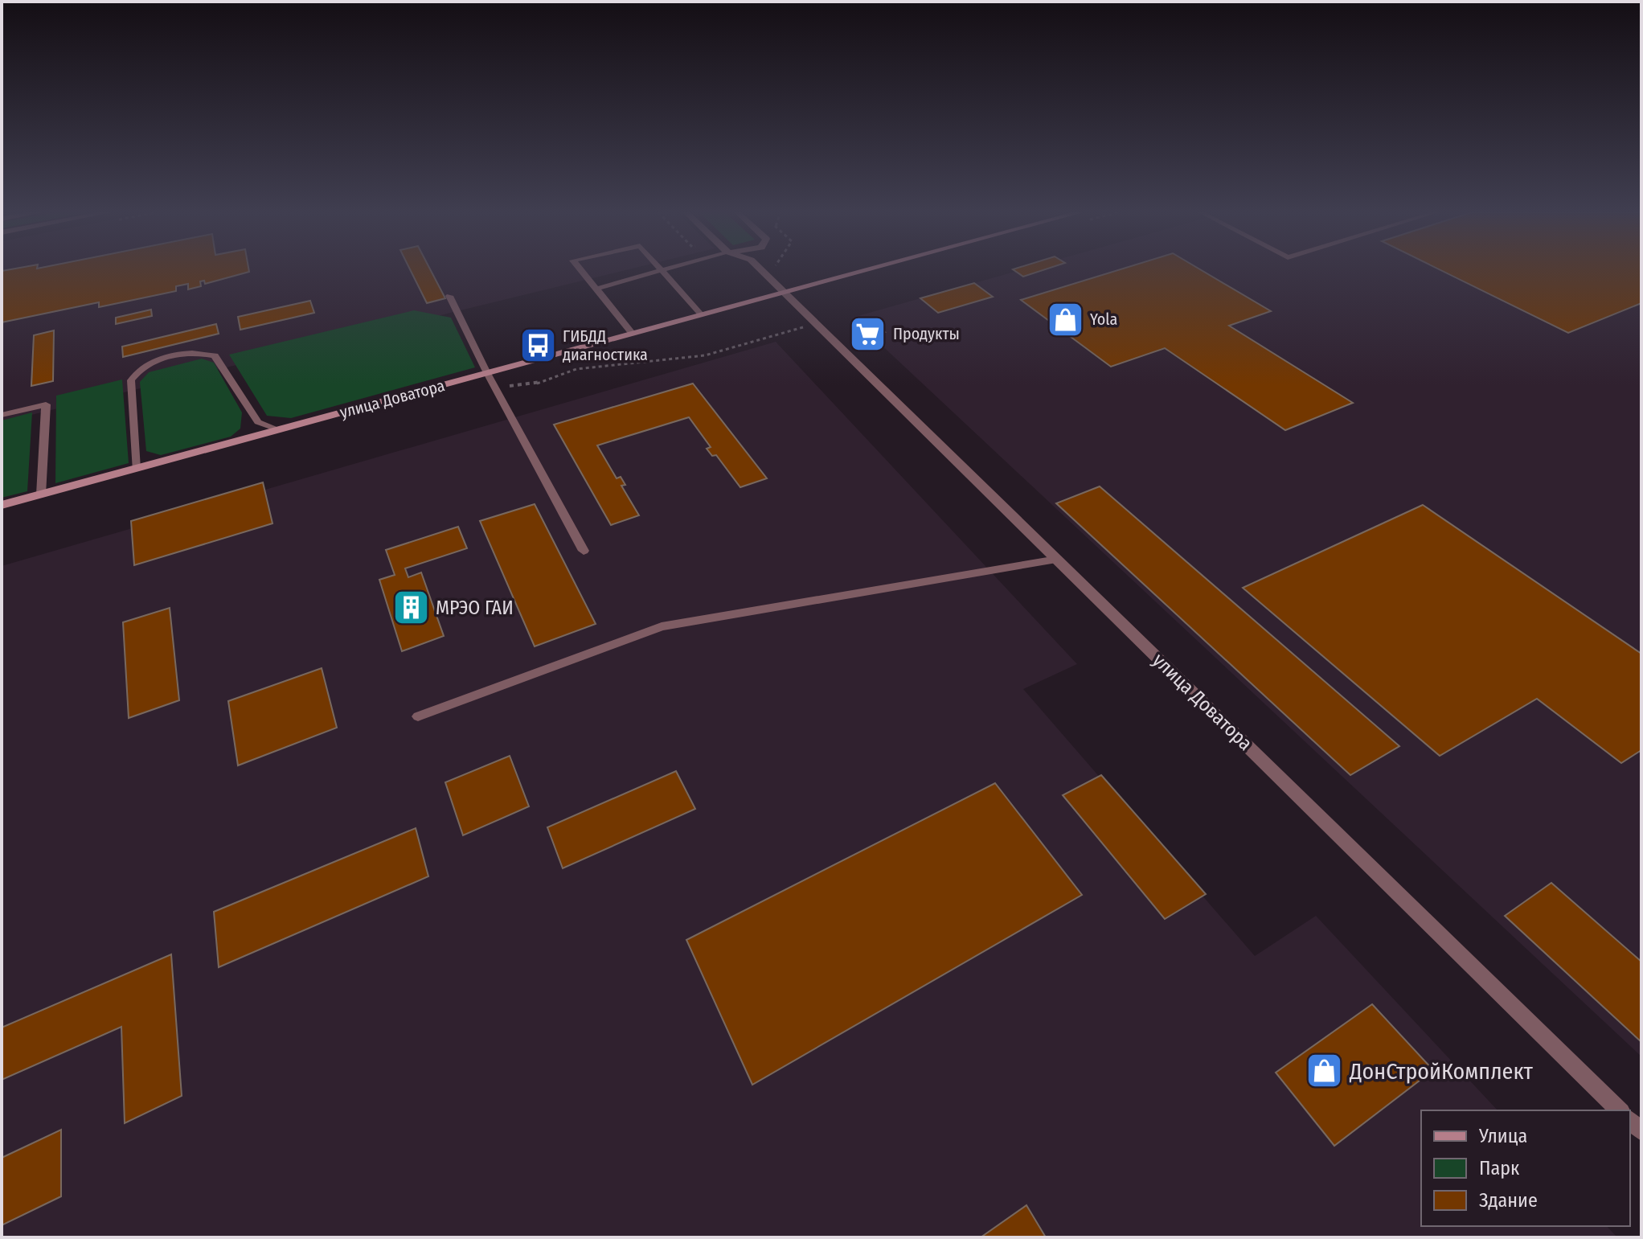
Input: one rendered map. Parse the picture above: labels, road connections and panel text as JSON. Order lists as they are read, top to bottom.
{
  "streets": {
    "street": ["улица Доватора"]
  },
  "places": {
    "shop": ["Yola", "ДонСтройКомплект"],
    "supermarket": ["Продукты"],
    "bus stop": ["ГИБДД диагностика"],
    "building": ["МРЭО ГАИ"]
  },
  "legend": ["Улица", "Парк", "Здание"]
}
